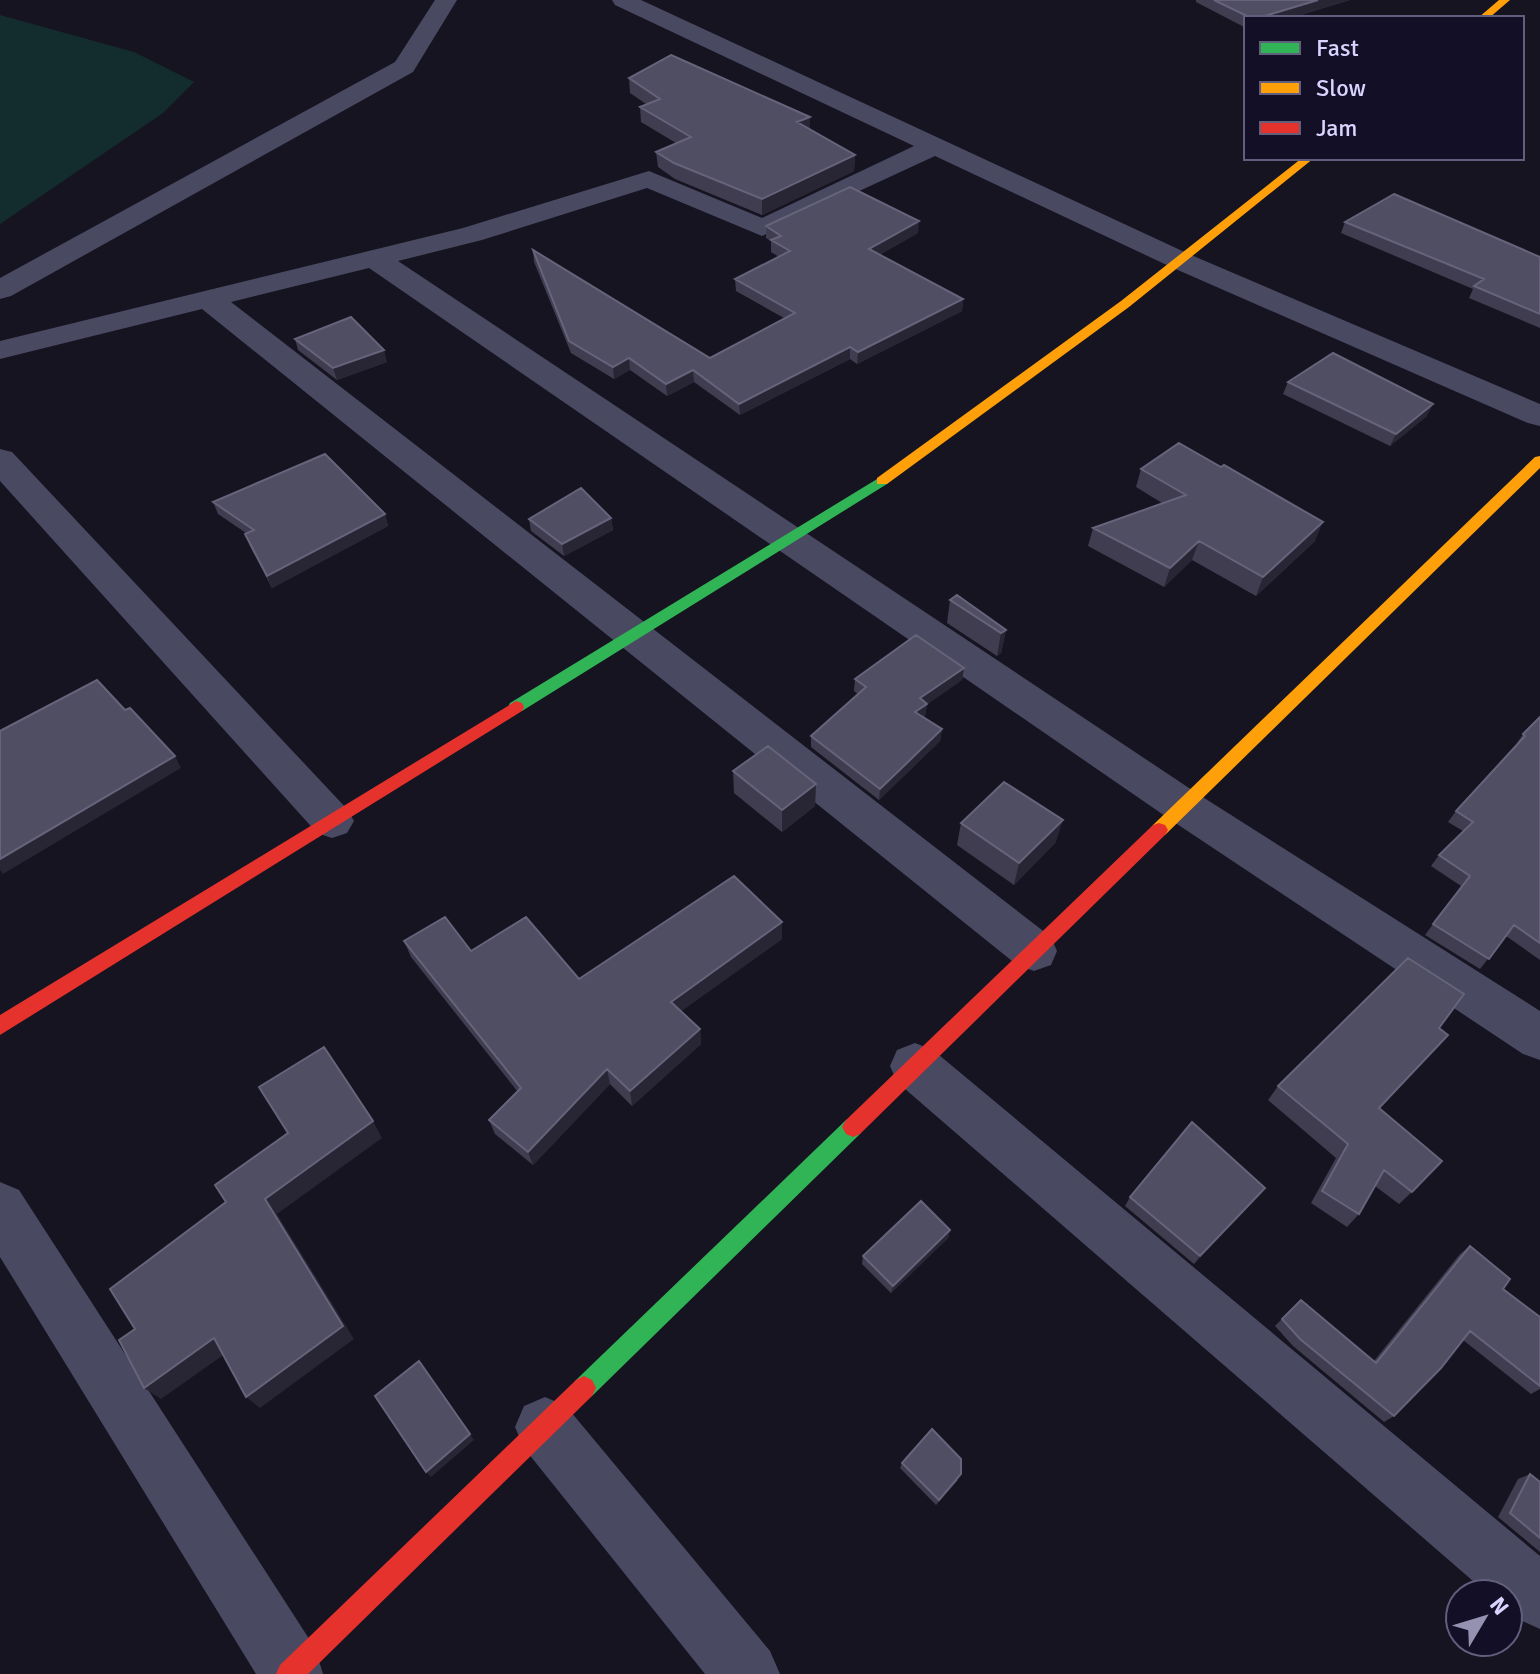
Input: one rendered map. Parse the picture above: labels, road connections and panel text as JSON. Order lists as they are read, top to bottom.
{
  "legend": ["Fast", "Slow", "Jam"],
  "north": "top right"
}
